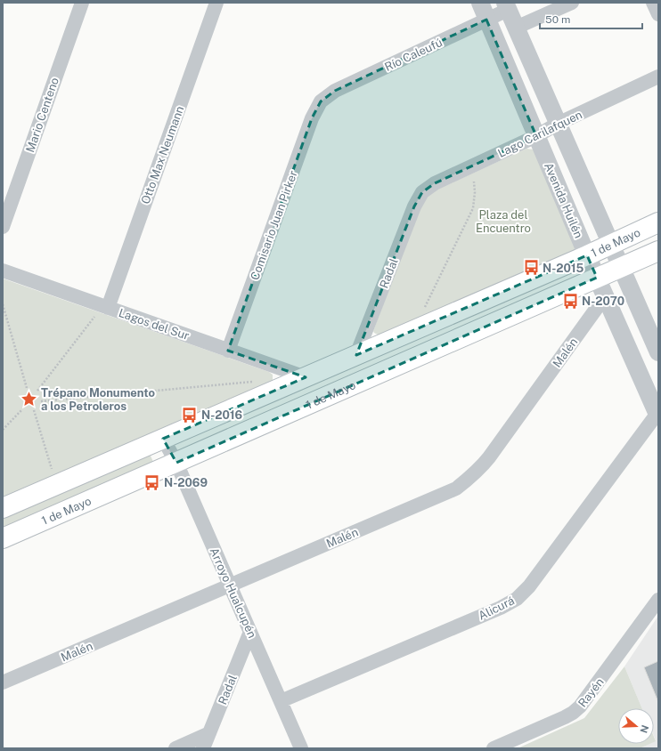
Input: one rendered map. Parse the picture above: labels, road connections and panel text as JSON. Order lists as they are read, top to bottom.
{
  "streets": {
    "main road": ["1 de Mayo"],
    "street": [
      "Río Caleufú",
      "Mario Centeno",
      "Lago Carilafquen",
      "Otto Max Neumann",
      "Avenida Huilén",
      "Comisario Juan Pirker",
      "Radal",
      "Lagos del Sur",
      "Malén",
      "Arroyo Hualcupén",
      "Alicurá",
      "Rayén"
    ]
  },
  "crossings": [
    ["Río Caleufú", "Avenida Huilén"],
    ["Río Caleufú", "Comisario Juan Pirker"],
    ["Lago Carilafquen", "Avenida Huilén"],
    ["Lago Carilafquen", "Radal"],
    ["Otto Max Neumann", "Lagos del Sur"],
    ["Avenida Huilén", "1 de Mayo"],
    ["Avenida Huilén", "Malén"],
    ["Avenida Huilén", "Alicurá"],
    ["Comisario Juan Pirker", "Lagos del Sur"],
    ["1 de Mayo", "Radal"],
    ["1 de Mayo", "Lagos del Sur"],
    ["1 de Mayo", "Arroyo Hualcupén"],
    ["Radal", "Arroyo Hualcupén"],
    ["Malén", "Arroyo Hualcupén"],
    ["Arroyo Hualcupén", "Alicurá"]
  ],
  "parks": ["Plaza del Encuentro"],
  "places": {
    "bus stop": [
      "N-2015",
      "N-2070",
      "N-2016",
      "N-2069"
    ],
    "place": ["Trépano Monumento a los Petroleros"]
  },
  "scale_bar": "50 m",
  "north": "right"
}
